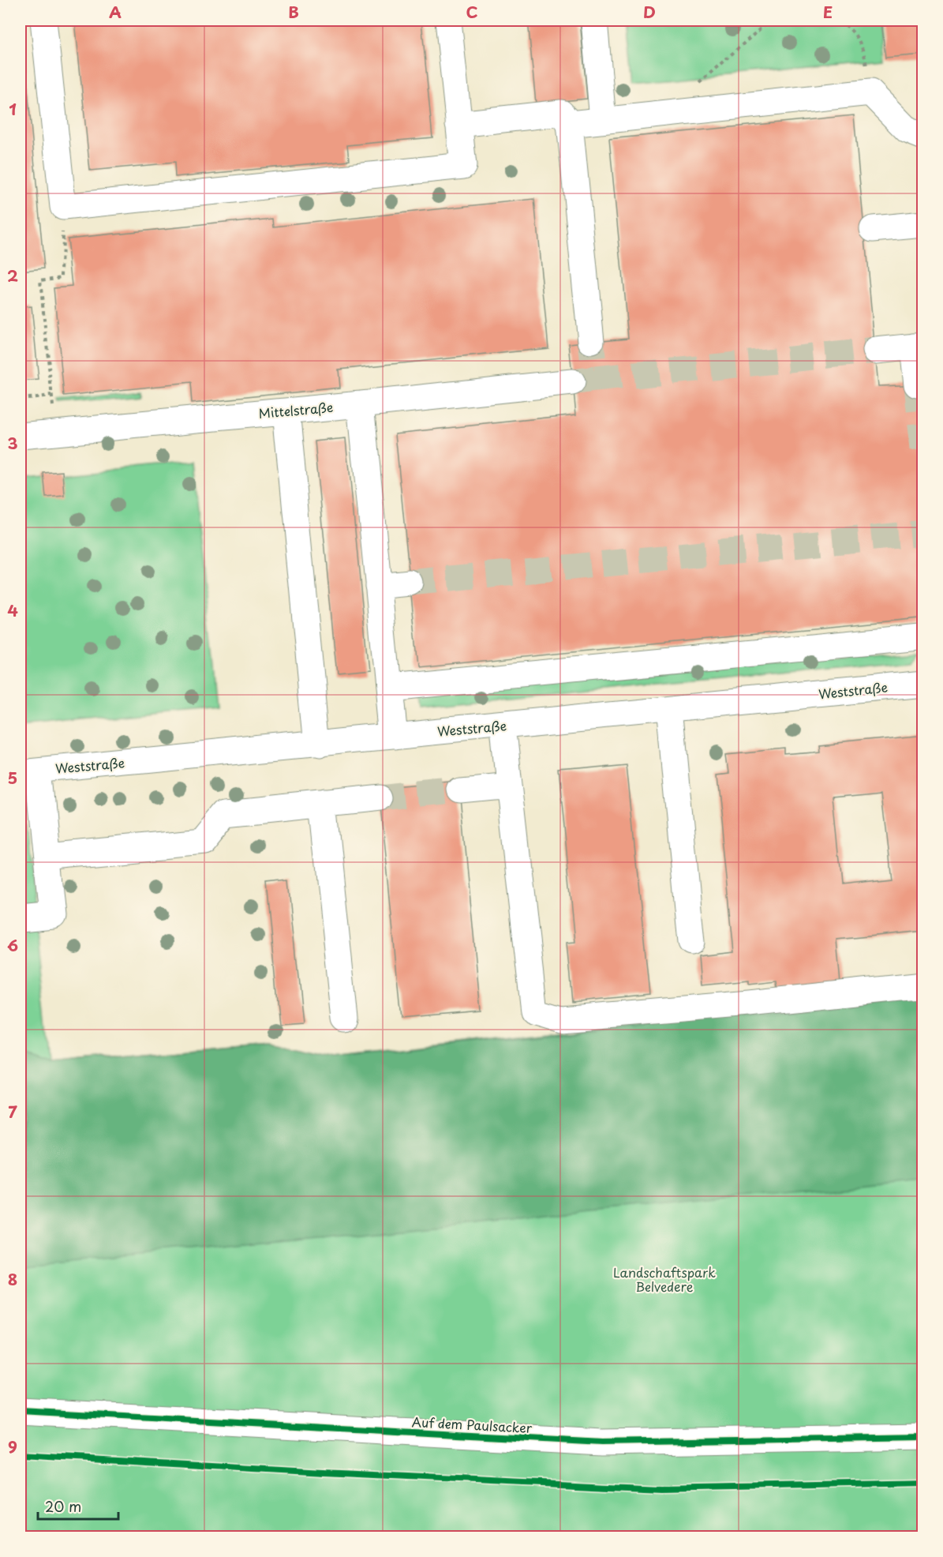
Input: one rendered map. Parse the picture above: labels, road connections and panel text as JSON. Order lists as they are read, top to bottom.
{
  "streets": {
    "street": ["Mittelstraße", "Weststraße", "Auf dem Paulsacker"]
  },
  "parks": ["Landschaftspark Belvedere"],
  "scale_bar": "20 m",
  "grid": {
    "columns": [
      "A",
      "B",
      "C",
      "D",
      "E"
    ],
    "rows": [
      "1",
      "2",
      "3",
      "4",
      "5",
      "6",
      "7",
      "8",
      "9"
    ]
  }
}
